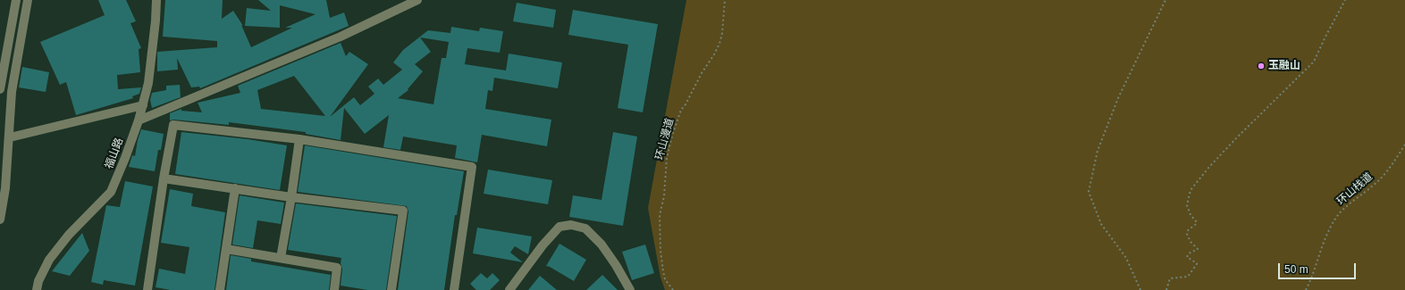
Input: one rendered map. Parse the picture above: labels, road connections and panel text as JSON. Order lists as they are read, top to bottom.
{
  "streets": {
    "street": ["福山路"],
    "path": ["环山漫道", "环山栈道"]
  },
  "places": ["玉融山"],
  "scale_bar": "50 m"
}
